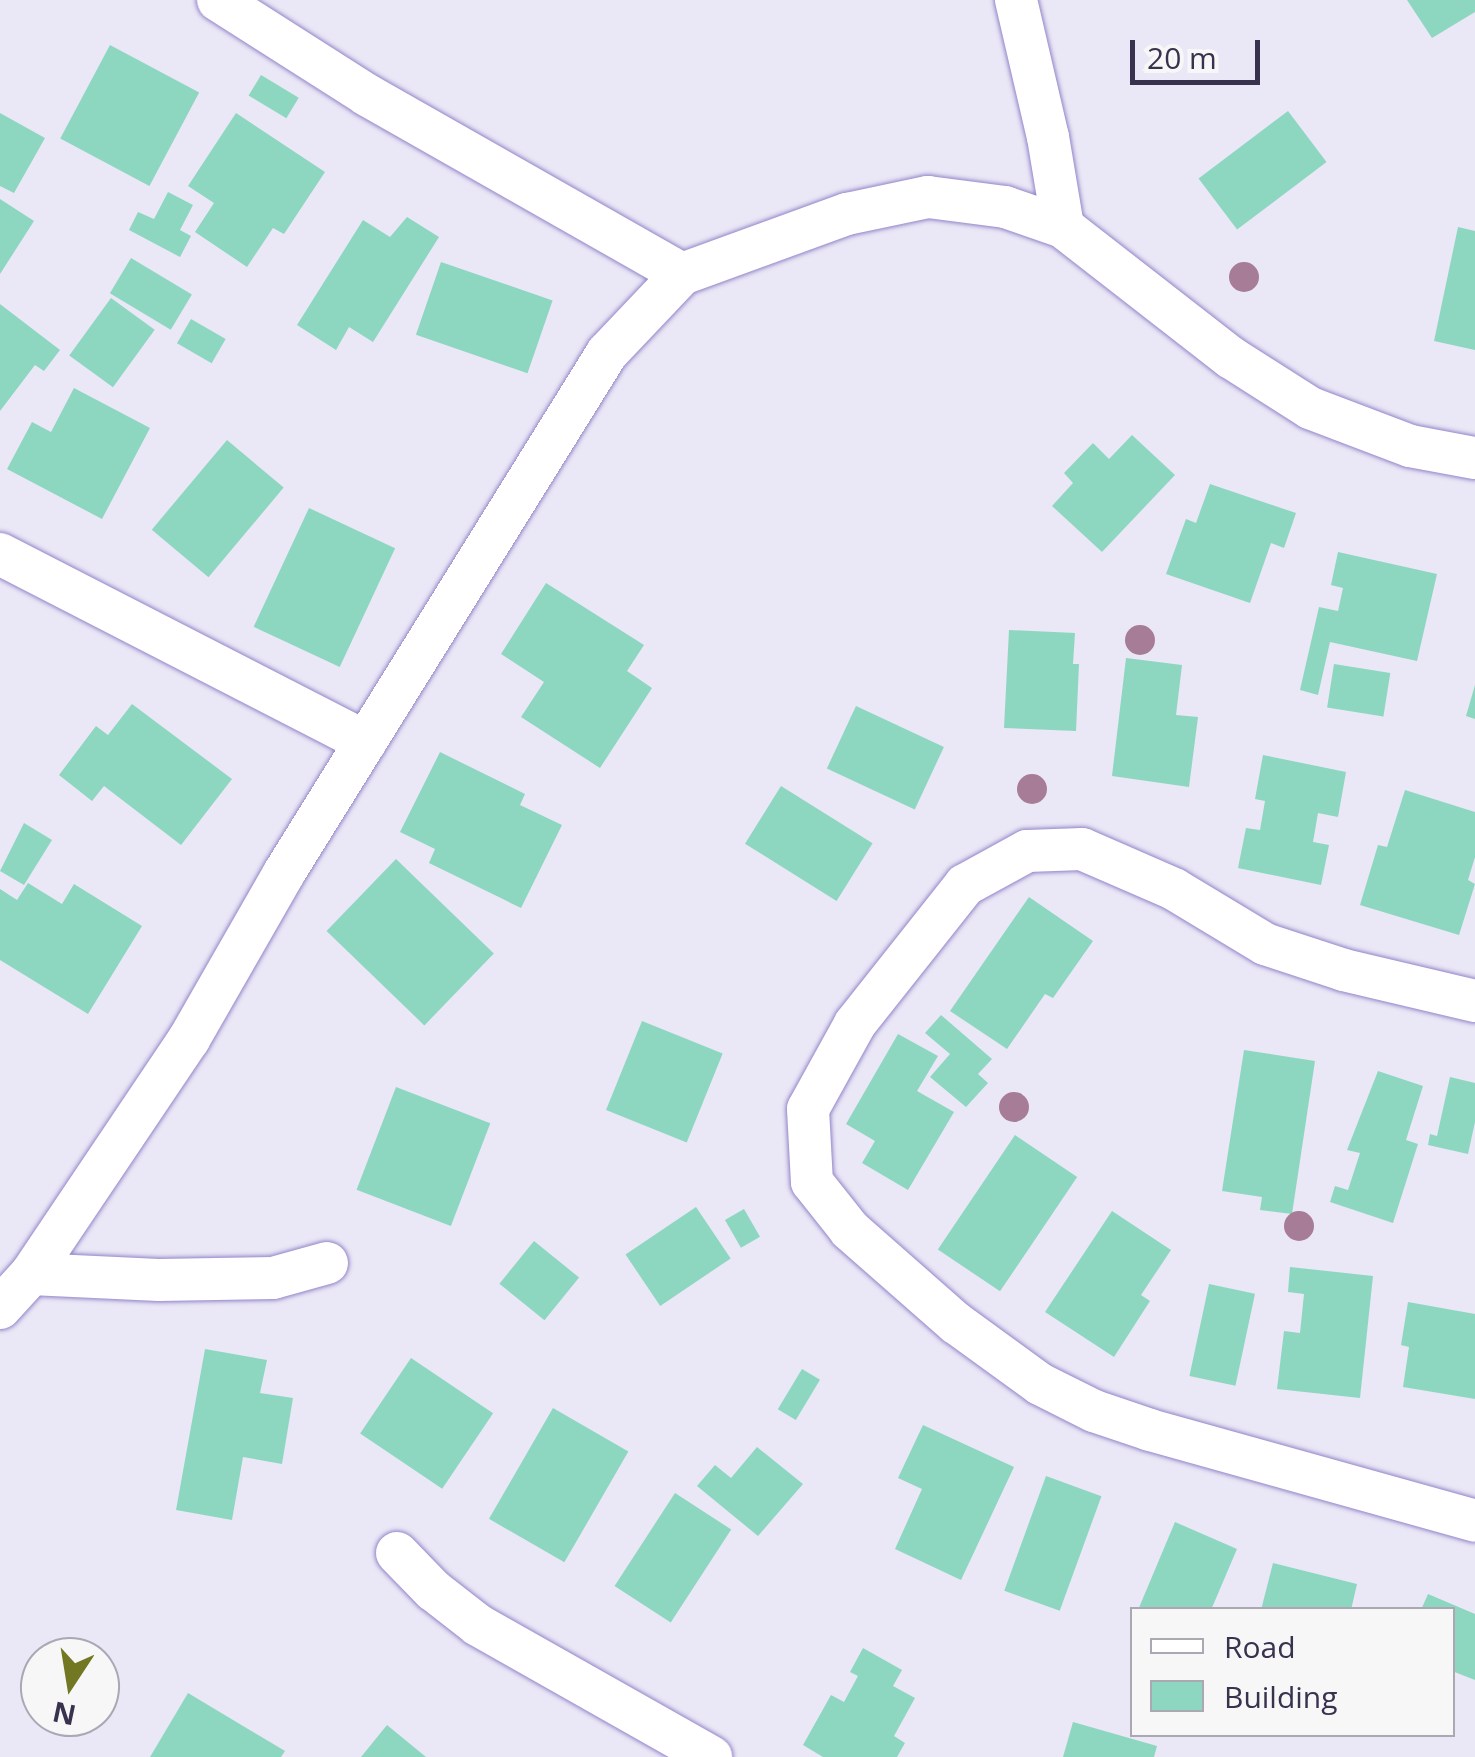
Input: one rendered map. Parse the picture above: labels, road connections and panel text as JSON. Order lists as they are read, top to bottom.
{
  "legend": ["Road", "Building"],
  "scale_bar": "20 m",
  "north": "bottom"
}
